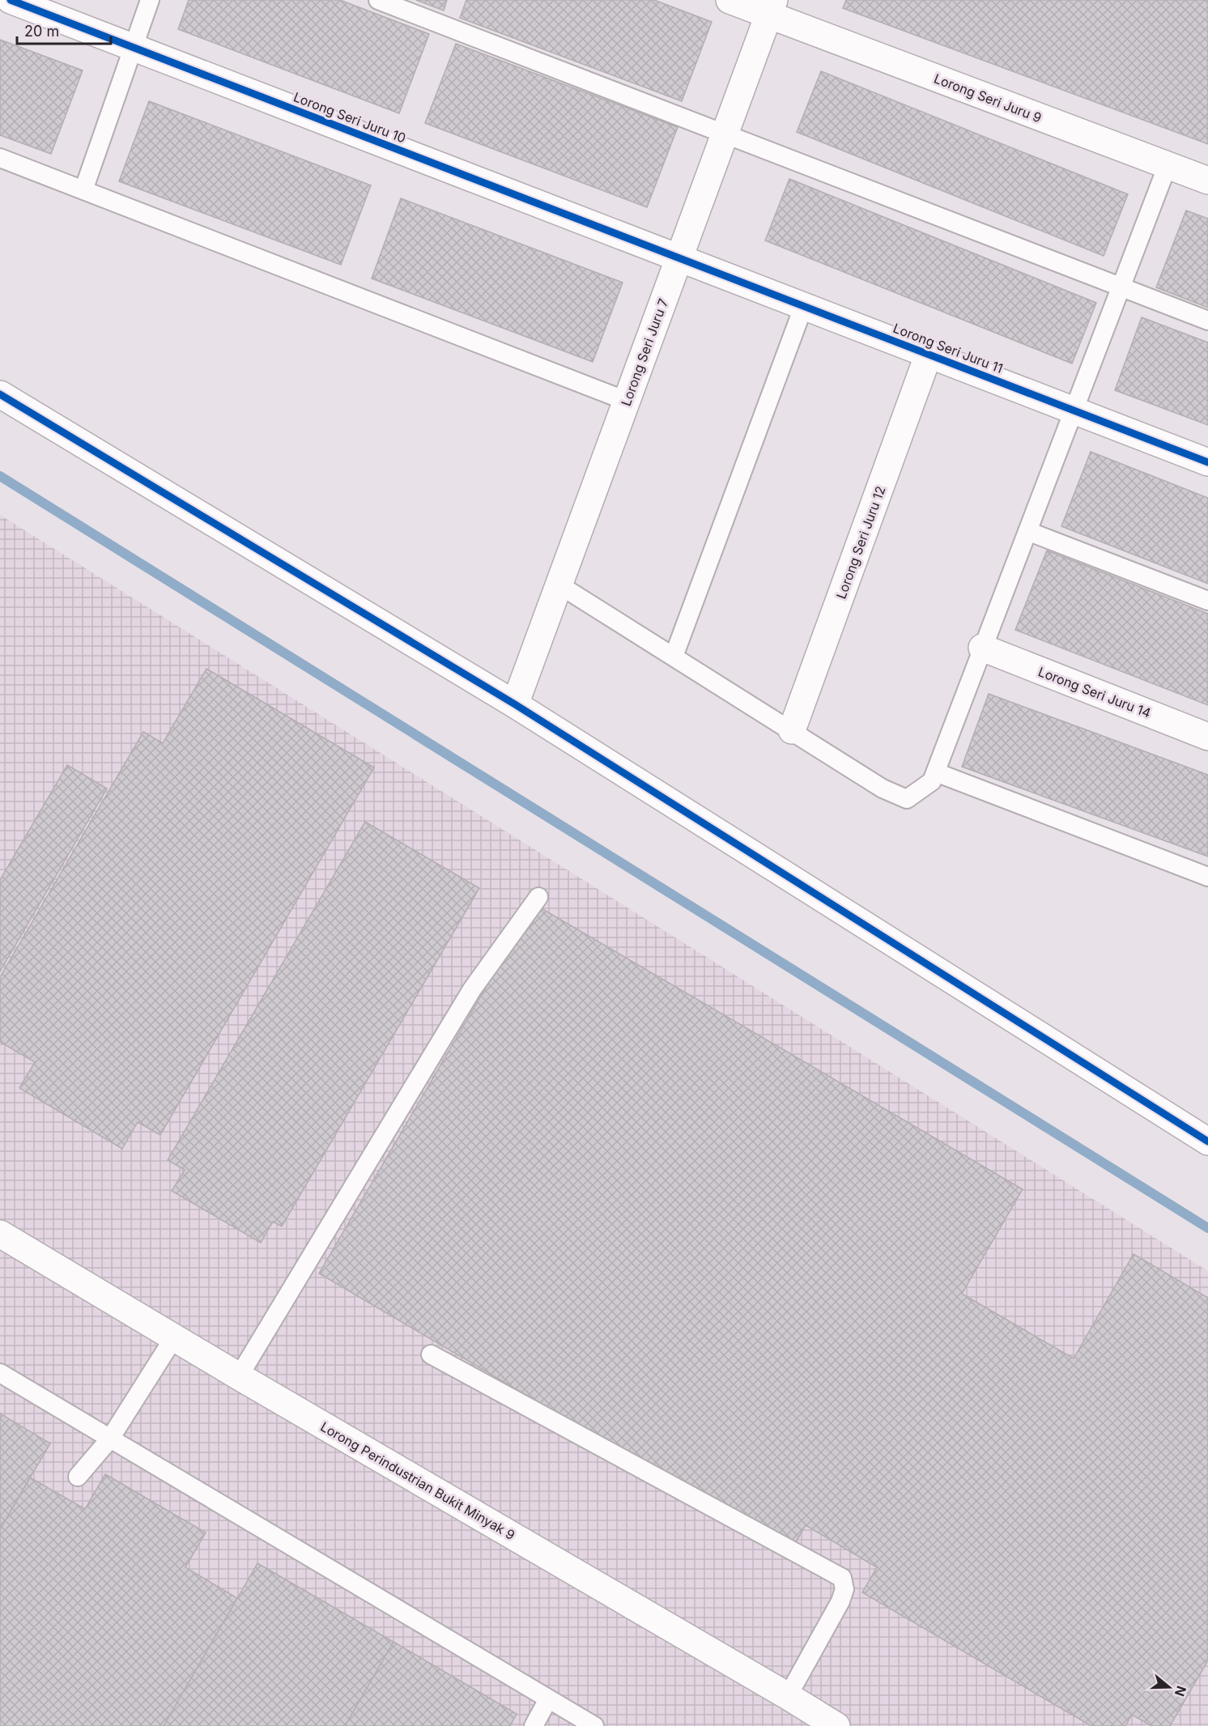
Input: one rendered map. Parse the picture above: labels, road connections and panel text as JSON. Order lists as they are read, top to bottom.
{
  "streets": {
    "street": [
      "Lorong Seri Juru 9",
      "Lorong Seri Juru 10",
      "Lorong Seri Juru 11",
      "Lorong Seri Juru 7",
      "Lorong Seri Juru 12",
      "Lorong Seri Juru 14",
      "Lorong Perindustrian Bukit Minyak 9"
    ]
  },
  "crossings": [
    ["Lorong Seri Juru 9", "Lorong Seri Juru 7"],
    ["Lorong Seri Juru 10", "Lorong Seri Juru 11"],
    ["Lorong Seri Juru 10", "Lorong Seri Juru 7"],
    ["Lorong Seri Juru 11", "Lorong Seri Juru 7"],
    ["Lorong Seri Juru 11", "Lorong Seri Juru 12"]
  ],
  "scale_bar": "20 m",
  "north": "right"
}
